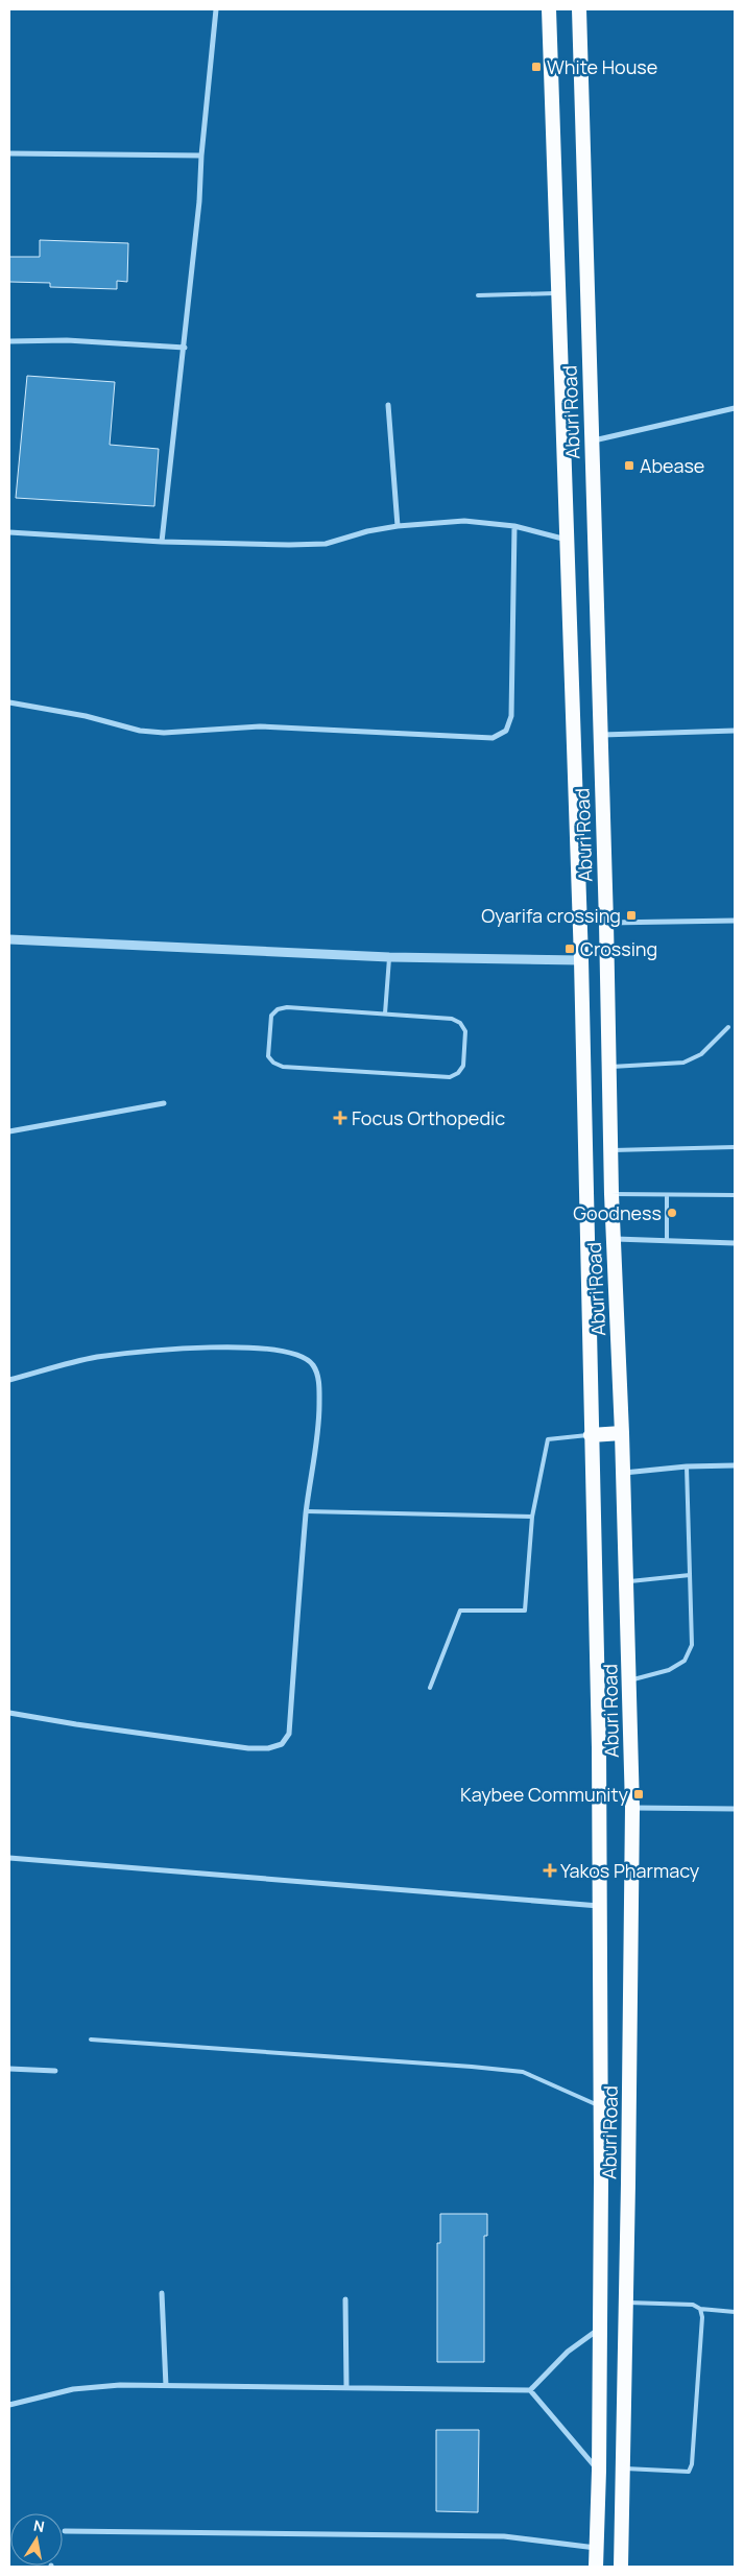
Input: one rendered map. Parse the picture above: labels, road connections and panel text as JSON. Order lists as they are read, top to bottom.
{
  "streets": {
    "highway": ["Aburi Road"]
  },
  "places": {
    "transit": [
      "White House",
      "Abease",
      "Oyarifa crossing",
      "Crossing",
      "Kaybee Community"
    ],
    "health": ["Focus Orthopedic", "Yakos Pharmacy"],
    "other": ["Goodness"]
  },
  "north": "top"
}
